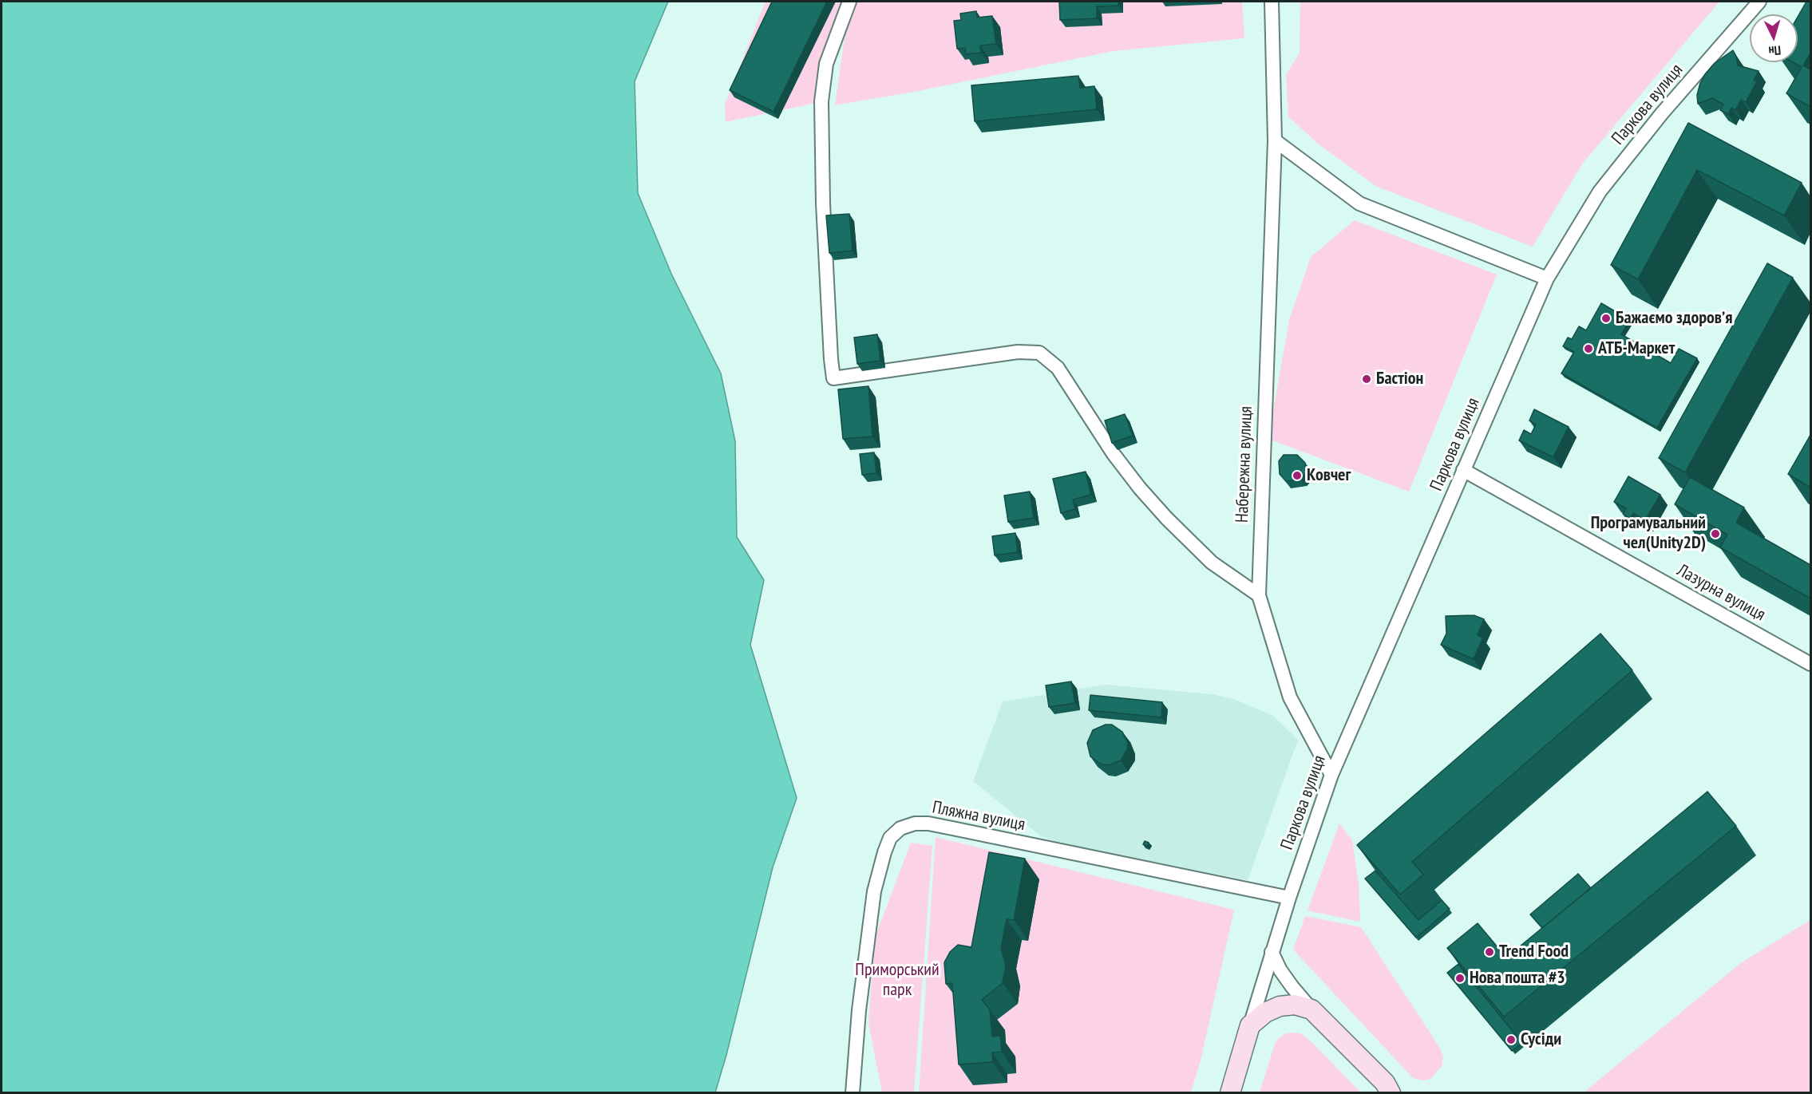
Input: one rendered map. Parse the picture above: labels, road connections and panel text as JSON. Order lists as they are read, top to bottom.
{
  "streets": {
    "street": [
      "Паркова вулиця",
      "Набережна вулиця",
      "Лазурна вулиця",
      "Пляжна вулиця"
    ]
  },
  "crossings": [
    ["Паркова вулиця", "Набережна вулиця"],
    ["Паркова вулиця", "Лазурна вулиця"],
    ["Паркова вулиця", "Пляжна вулиця"]
  ],
  "parks": ["Приморський парк"],
  "places": [
    "Бажаємо здоровʼя",
    "АТБ-Маркет",
    "Бастіон",
    "Ковчег",
    "Програмувальний чел(Unity2D)",
    "Trend Food",
    "Нова пошта #3",
    "Сусіди"
  ],
  "north": "bottom"
}
